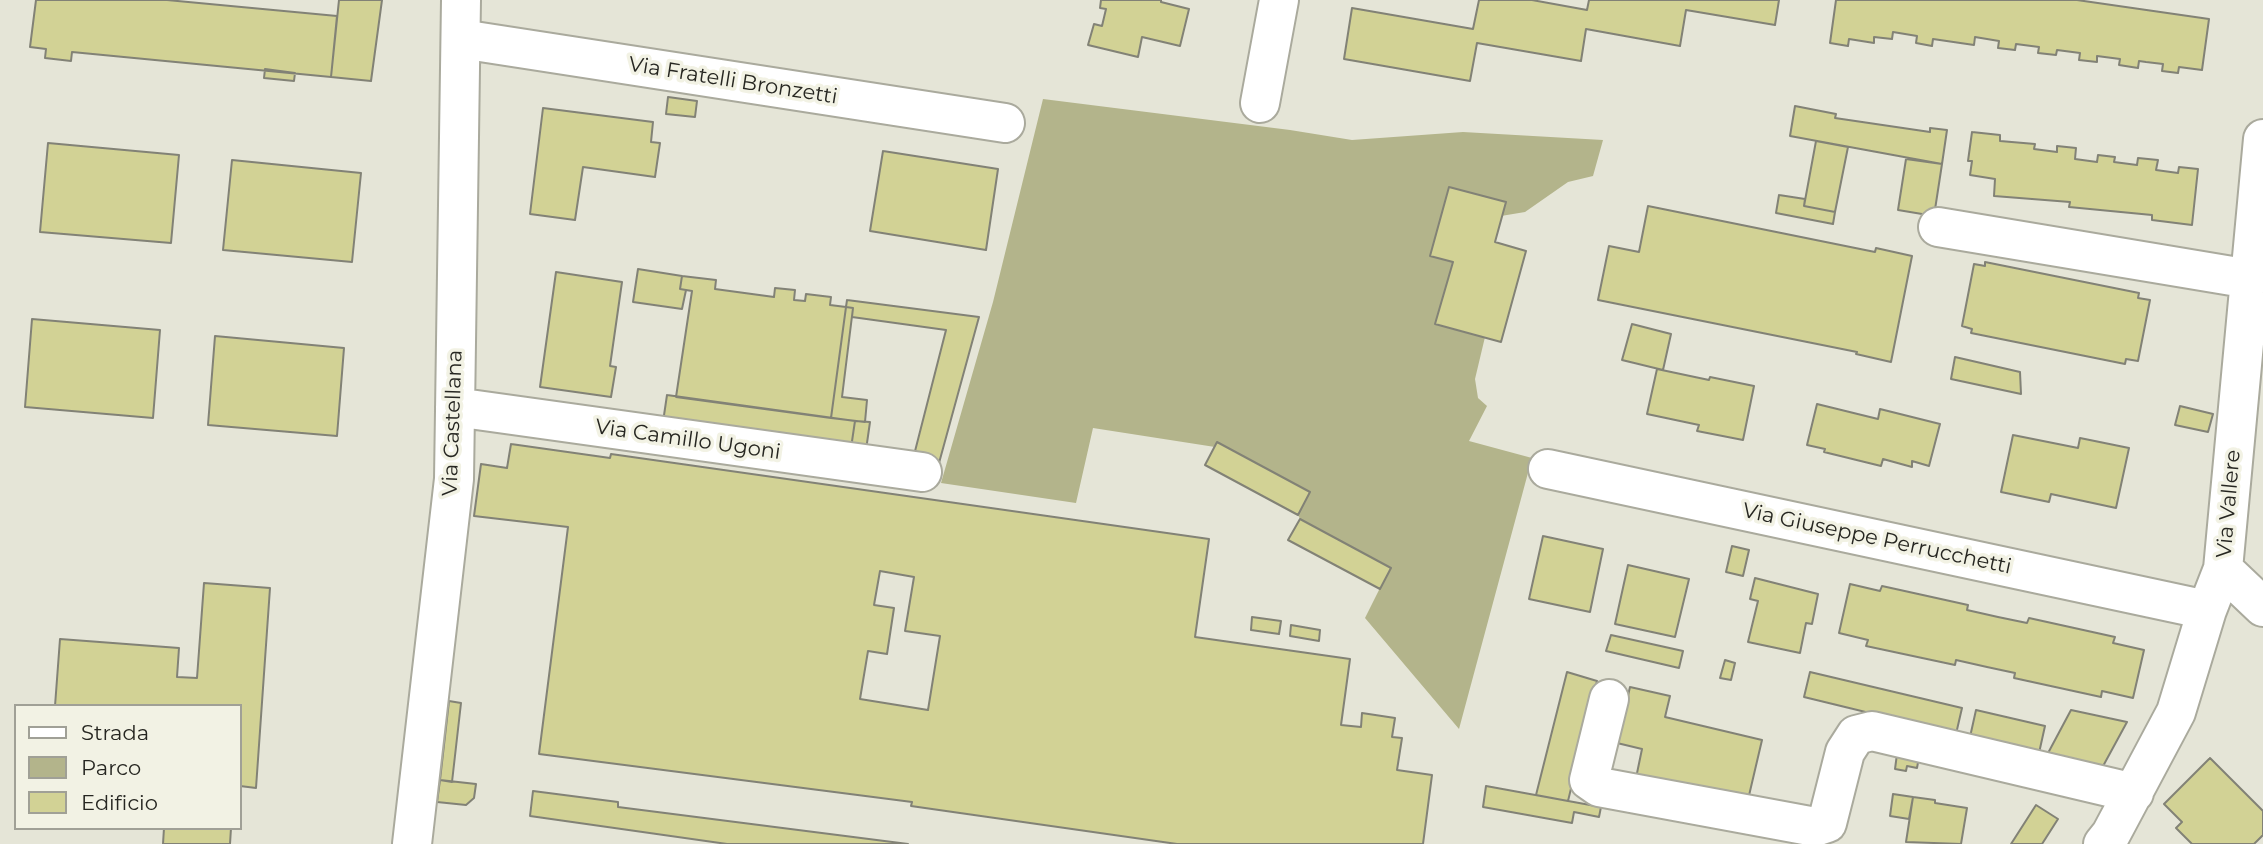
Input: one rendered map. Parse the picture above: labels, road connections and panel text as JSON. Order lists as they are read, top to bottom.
{
  "streets": {
    "street": [
      "Via Fratelli Bronzetti",
      "Via Castellana",
      "Via Camillo Ugoni",
      "Via Vallere",
      "Via Giuseppe Perrucchetti"
    ]
  },
  "crossings": [
    ["Via Fratelli Bronzetti", "Via Castellana"],
    ["Via Castellana", "Via Camillo Ugoni"],
    ["Via Vallere", "Via Giuseppe Perrucchetti"]
  ],
  "legend": ["Strada", "Parco", "Edificio"]
}
